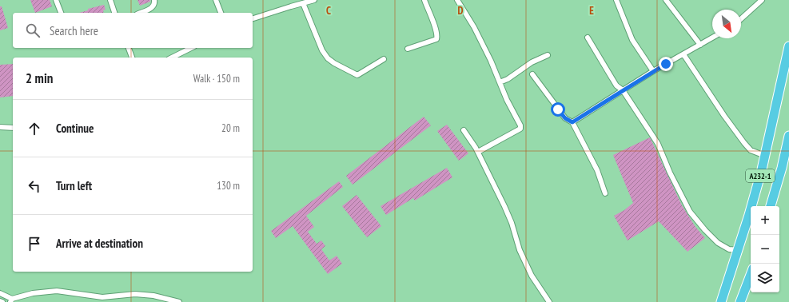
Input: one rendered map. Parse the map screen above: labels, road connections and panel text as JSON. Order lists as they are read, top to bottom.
{
  "streets": {
    "highway": ["A232-1"]
  },
  "north": "bottom right",
  "page": {
    "search": "Search here",
    "heading": ["2 min", "Walk · 150 m"],
    "list": [
      ["Continue", "20 m"],
      ["Turn left", "130 m"],
      "Arrive at destination"
    ],
    "map_buttons": ["+", "−"]
  },
  "grid": {
    "columns": ["C", "D", "E"]
  }
}
